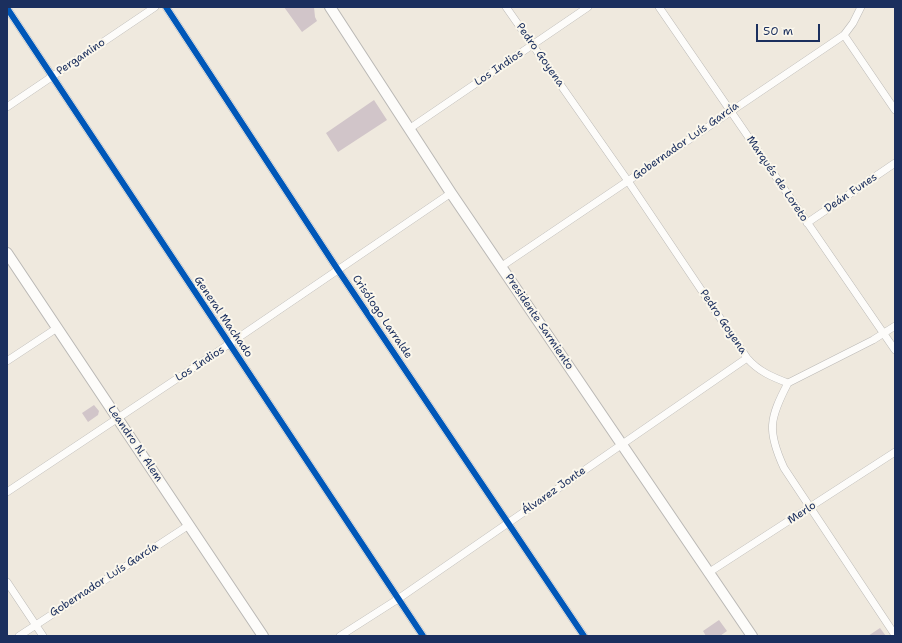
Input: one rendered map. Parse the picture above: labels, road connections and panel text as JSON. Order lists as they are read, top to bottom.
{
  "streets": {
    "main road": ["Presidente Sarmiento", "Leandro N. Alem"],
    "street": [
      "Pedro Goyena",
      "Pergamino",
      "Los Indios",
      "Gobernador Luís García",
      "Marqués de Loreto",
      "Deán Funes",
      "General Machado",
      "Crisólogo Larralde",
      "Álvarez Jonte",
      "Merlo"
    ]
  },
  "crossings": [
    ["Pedro Goyena", "Los Indios"],
    ["Pedro Goyena", "Gobernador Luís García"],
    ["Pedro Goyena", "Álvarez Jonte"],
    ["Pergamino", "General Machado"],
    ["Los Indios", "General Machado"],
    ["Los Indios", "Crisólogo Larralde"],
    ["Los Indios", "Presidente Sarmiento"],
    ["Los Indios", "Leandro N. Alem"],
    ["Gobernador Luís García", "Marqués de Loreto"],
    ["Gobernador Luís García", "Presidente Sarmiento"],
    ["Gobernador Luís García", "Leandro N. Alem"],
    ["Marqués de Loreto", "Deán Funes"],
    ["General Machado", "Álvarez Jonte"],
    ["Crisólogo Larralde", "Álvarez Jonte"],
    ["Presidente Sarmiento", "Álvarez Jonte"],
    ["Presidente Sarmiento", "Merlo"]
  ],
  "scale_bar": "50 m"
}
